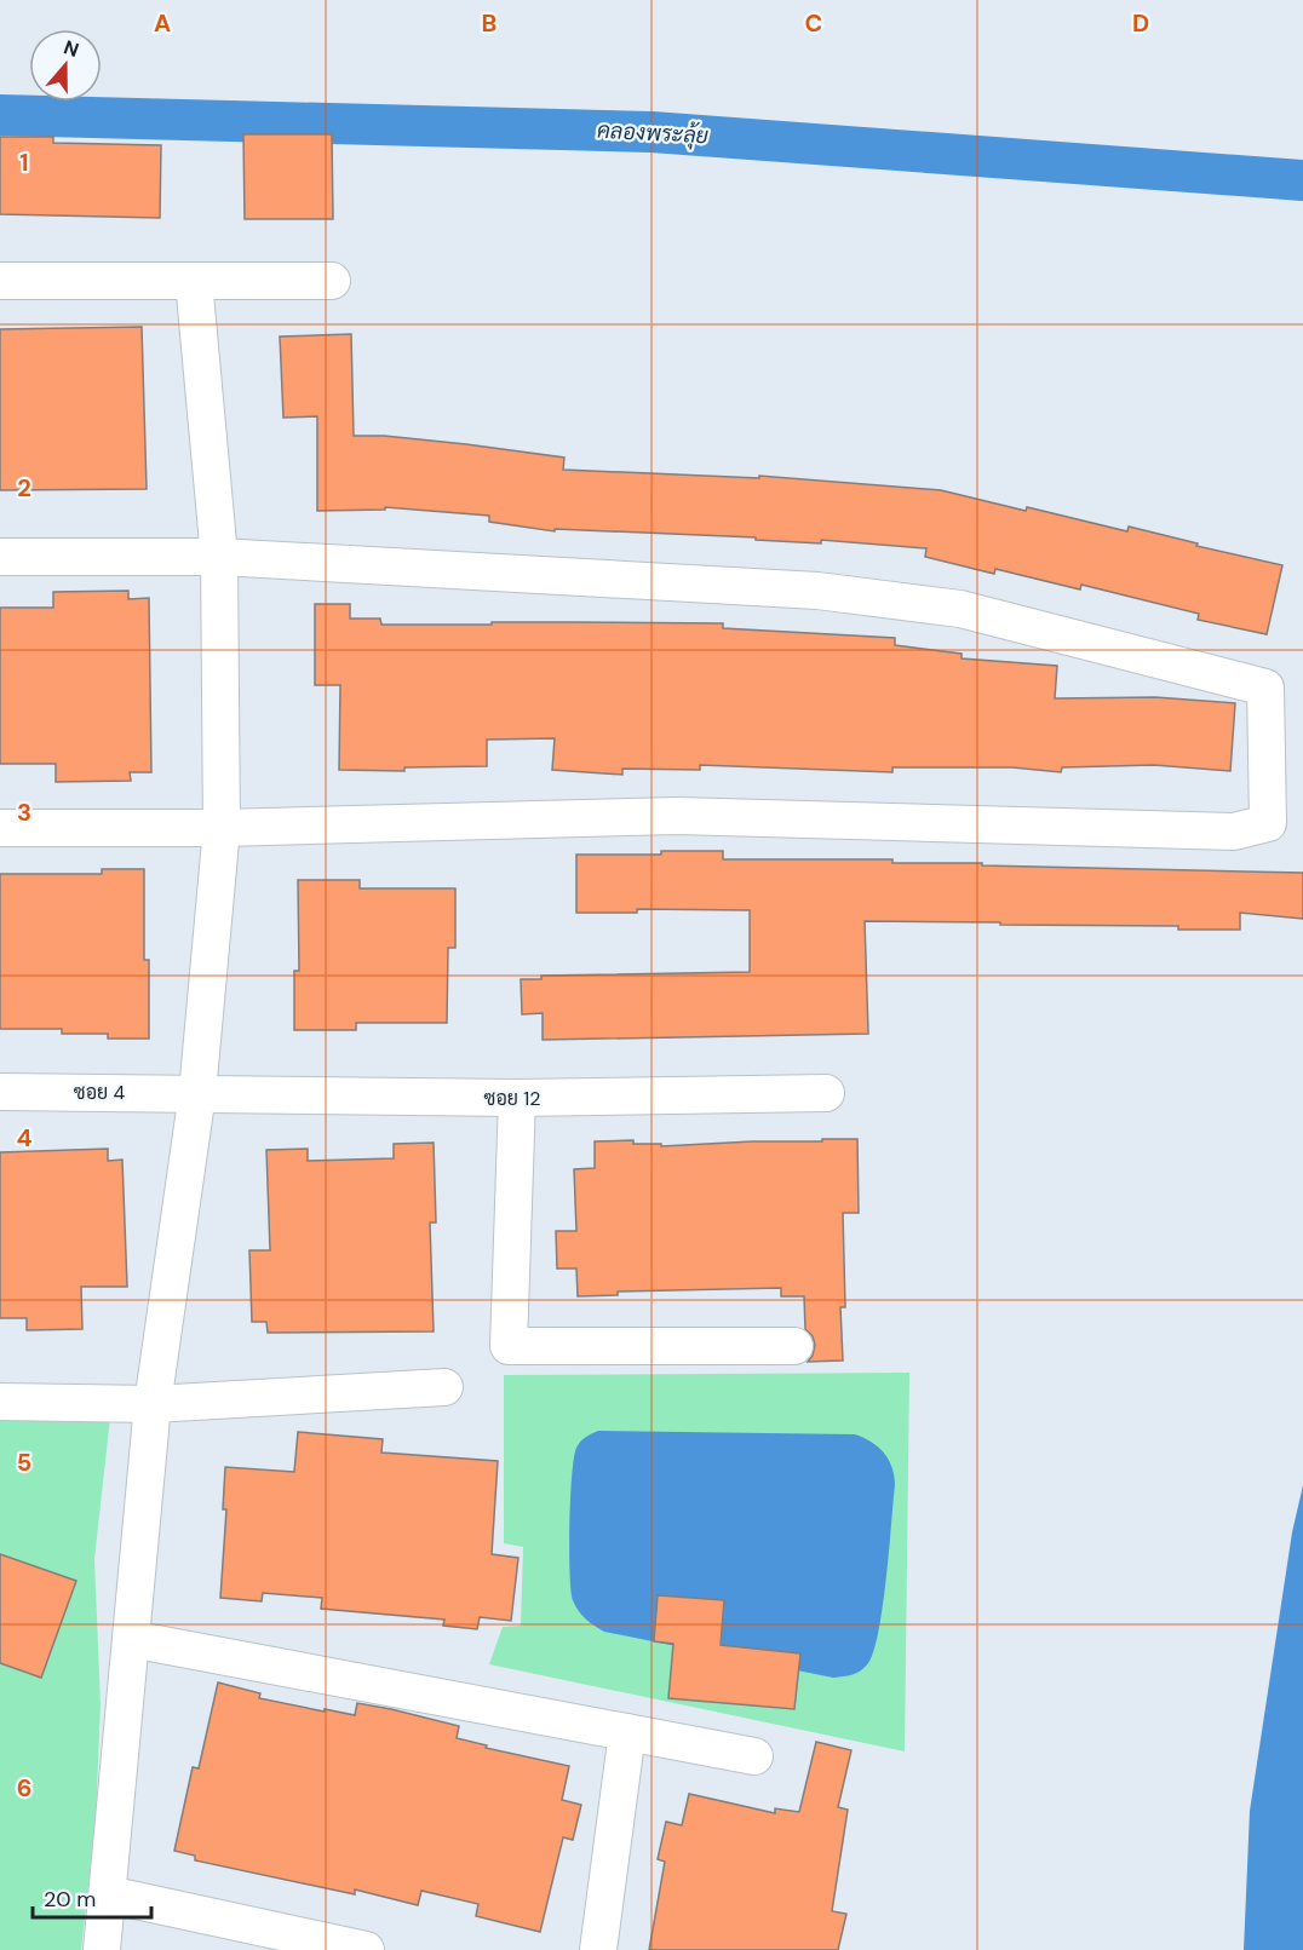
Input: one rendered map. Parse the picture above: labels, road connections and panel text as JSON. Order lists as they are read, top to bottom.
{
  "streets": {
    "street": ["ซอย 4", "ซอย 12"]
  },
  "crossings": [
    ["ซอย 4", "ซอย 12"]
  ],
  "water": ["คลองพระลุ้ย"],
  "scale_bar": "20 m",
  "north": "top",
  "grid": {
    "columns": [
      "A",
      "B",
      "C",
      "D"
    ],
    "rows": [
      "1",
      "2",
      "3",
      "4",
      "5",
      "6"
    ]
  }
}
